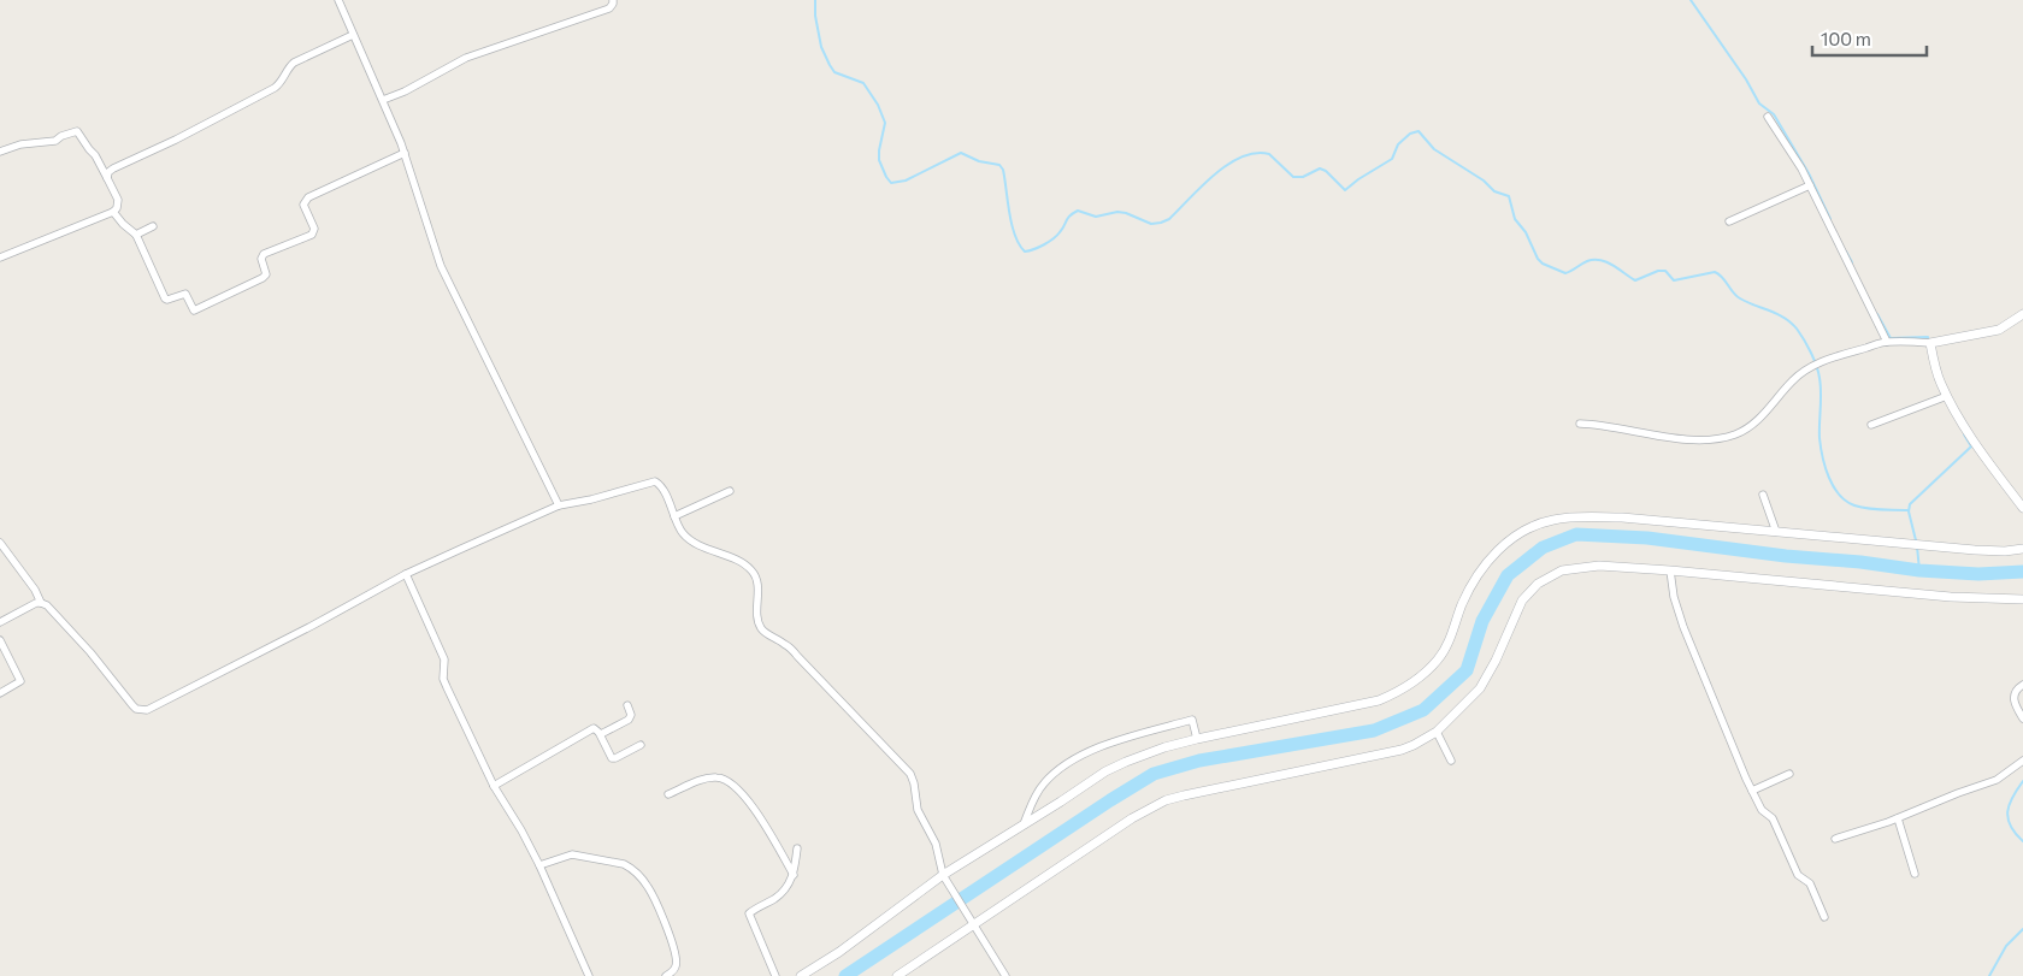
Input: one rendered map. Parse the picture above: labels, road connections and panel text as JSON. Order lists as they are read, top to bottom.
{
  "scale_bar": "100 m"
}
